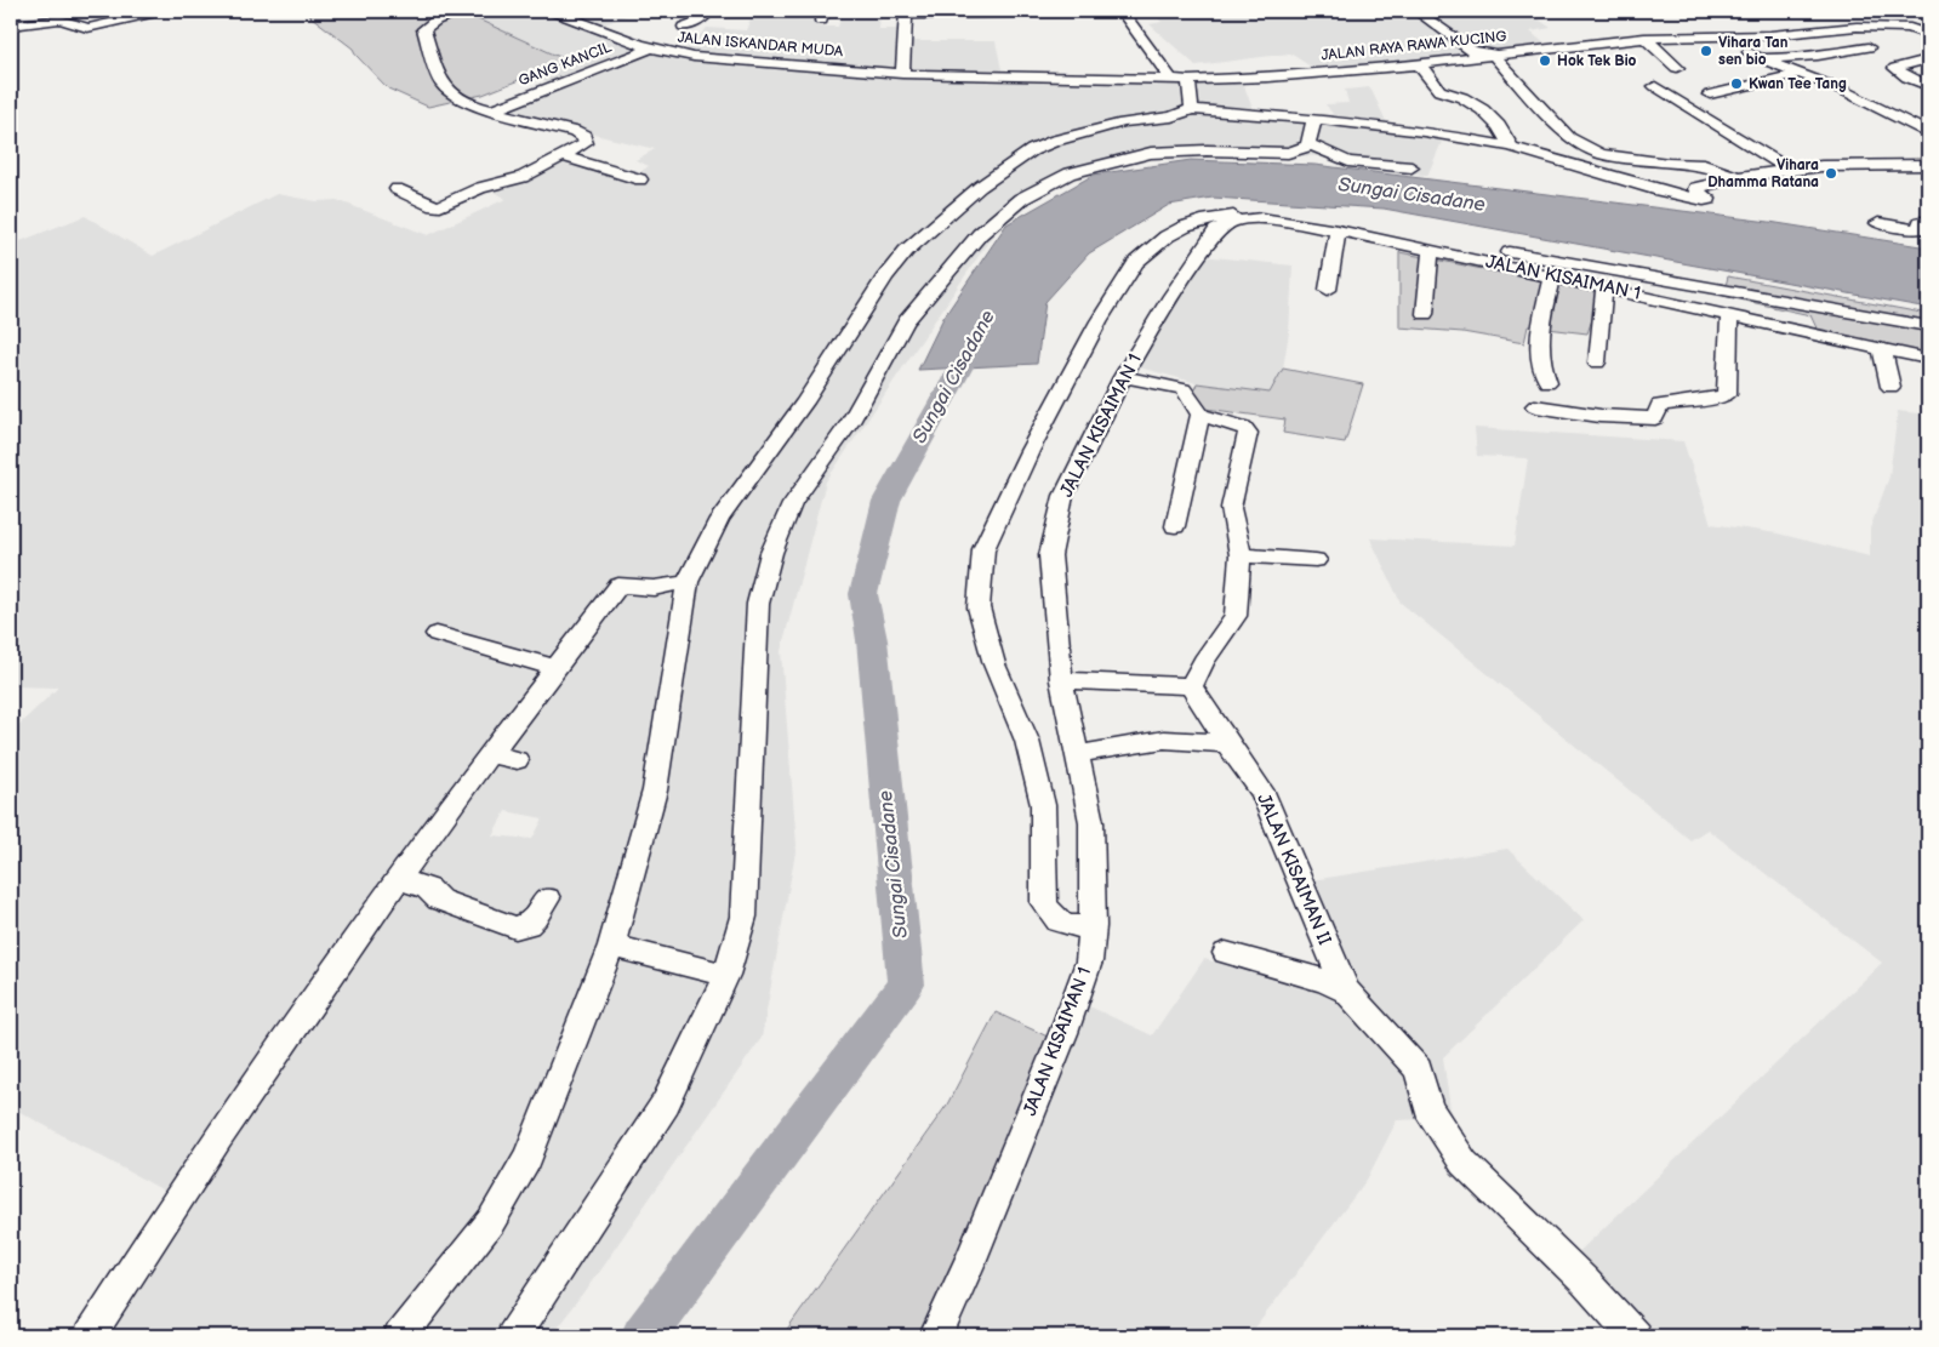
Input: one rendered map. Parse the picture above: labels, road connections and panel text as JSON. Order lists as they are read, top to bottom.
{
  "streets": {
    "street": [
      "JALAN ISKANDAR MUDA",
      "JALAN RAYA RAWA KUCING",
      "GANG KANCIL",
      "JALAN KISAIMAN 1",
      "JALAN KISAIMAN II"
    ]
  },
  "crossings": [
    ["JALAN ISKANDAR MUDA", "JALAN RAYA RAWA KUCING"],
    ["JALAN ISKANDAR MUDA", "GANG KANCIL"]
  ],
  "water": ["Sungai Cisadane"],
  "places": [
    "Vihara Tan sen bio",
    "Hok Tek Bio",
    "Kwan Tee Tang",
    "Vihara Dhamma Ratana"
  ]
}
